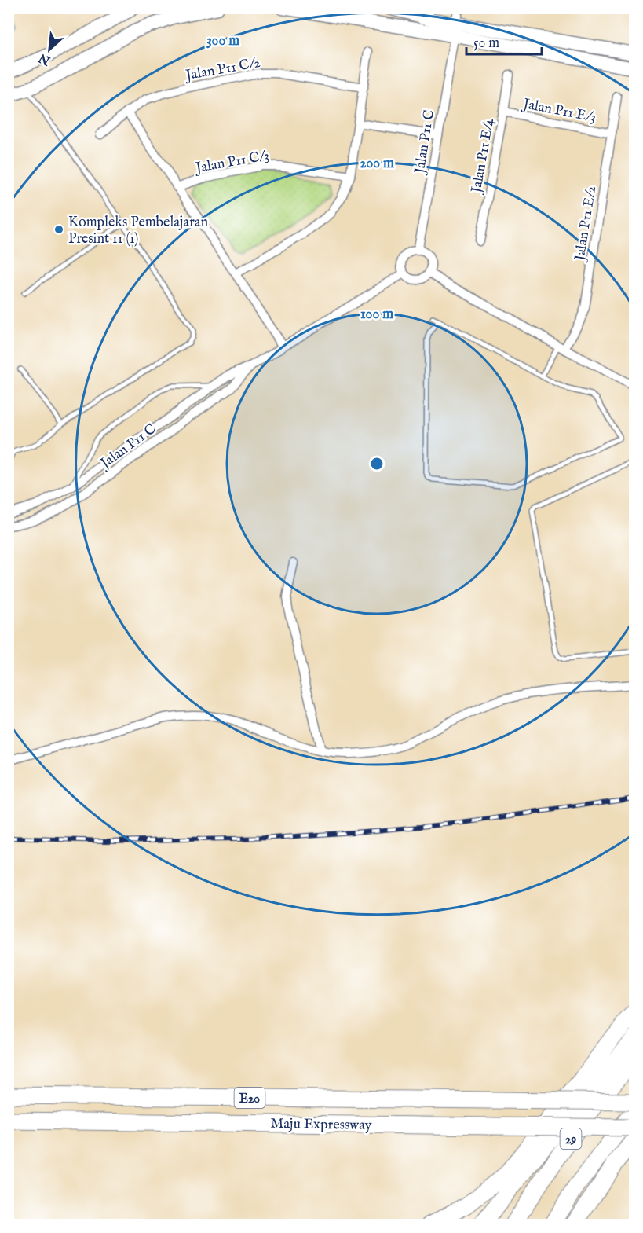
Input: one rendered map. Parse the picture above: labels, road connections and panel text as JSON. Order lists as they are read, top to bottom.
{
  "streets": {
    "highway": ["E20", "Maju Expressway", "29"],
    "street": [
      "Jalan P11 C/2",
      "Jalan P11 E/3",
      "Jalan P11 C",
      "Jalan P11 E/4",
      "Jalan P11 C/3",
      "Jalan P11 E/2"
    ]
  },
  "crossings": [
    ["Jalan P11 E/3", "Jalan P11 E/4"],
    ["Jalan P11 E/3", "Jalan P11 E/2"]
  ],
  "places": ["Kompleks Pembelajaran Presint 11 (1)"],
  "scale_bar": "50 m",
  "north": "bottom left",
  "rings": ["300 m", "200 m", "100 m"]
}
